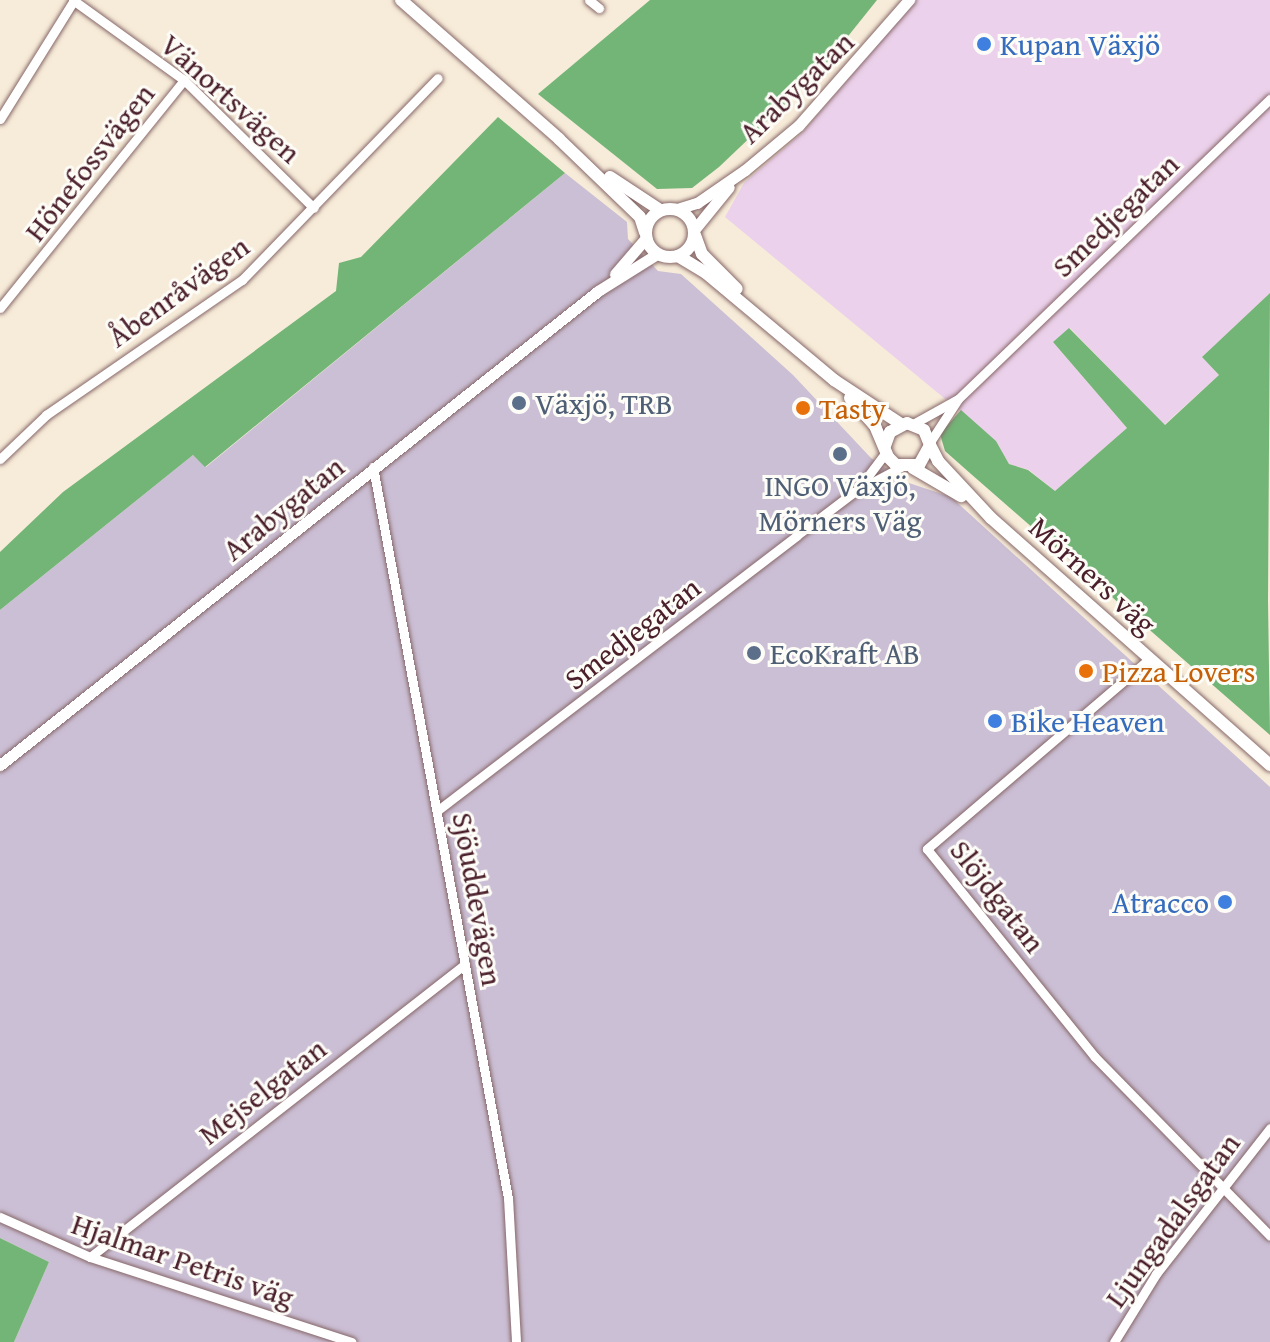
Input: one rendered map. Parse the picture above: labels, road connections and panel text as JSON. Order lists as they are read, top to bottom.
{
  "streets": {
    "main road": ["Mörners väg"],
    "street": [
      "Arabygatan",
      "Vänortsvägen",
      "Hönefossvägen",
      "Smedjegatan",
      "Åbenråvägen",
      "Slöjdgatan",
      "Sjöuddevägen",
      "Mejselgatan",
      "Ljungadalsgatan",
      "Hjalmar Petris väg"
    ]
  },
  "crossings": [
    ["Arabygatan", "Sjöuddevägen"],
    ["Vänortsvägen", "Hönefossvägen"],
    ["Vänortsvägen", "Åbenråvägen"],
    ["Smedjegatan", "Mörners väg"],
    ["Smedjegatan", "Sjöuddevägen"],
    ["Mörners väg", "Slöjdgatan"],
    ["Slöjdgatan", "Ljungadalsgatan"],
    ["Sjöuddevägen", "Mejselgatan"],
    ["Mejselgatan", "Hjalmar Petris väg"]
  ],
  "places": [
    "Kupan Växjö",
    "Växjö, TRB",
    "Tasty",
    "INGO Växjö, Mörners Väg",
    "EcoKraft AB",
    "Pizza Lovers",
    "Bike Heaven",
    "Atracco"
  ]
}
